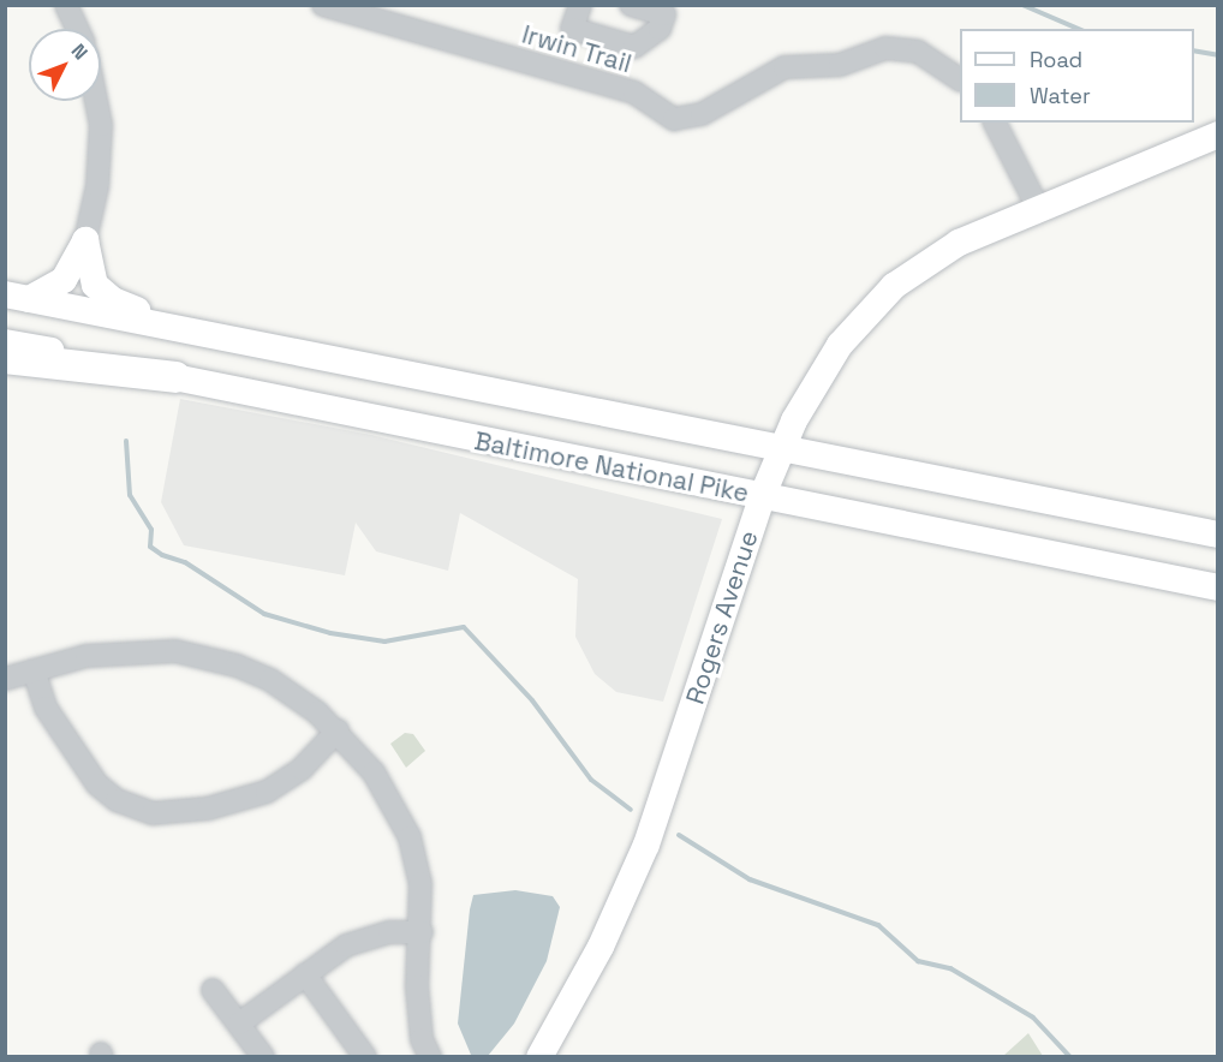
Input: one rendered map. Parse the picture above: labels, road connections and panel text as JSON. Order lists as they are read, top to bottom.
{
  "streets": {
    "main road": ["Baltimore National Pike", "Rogers Avenue"],
    "street": ["Irwin Trail"]
  },
  "crossings": [
    ["Baltimore National Pike", "Rogers Avenue"]
  ],
  "legend": ["Road", "Water"],
  "north": "top right"
}
